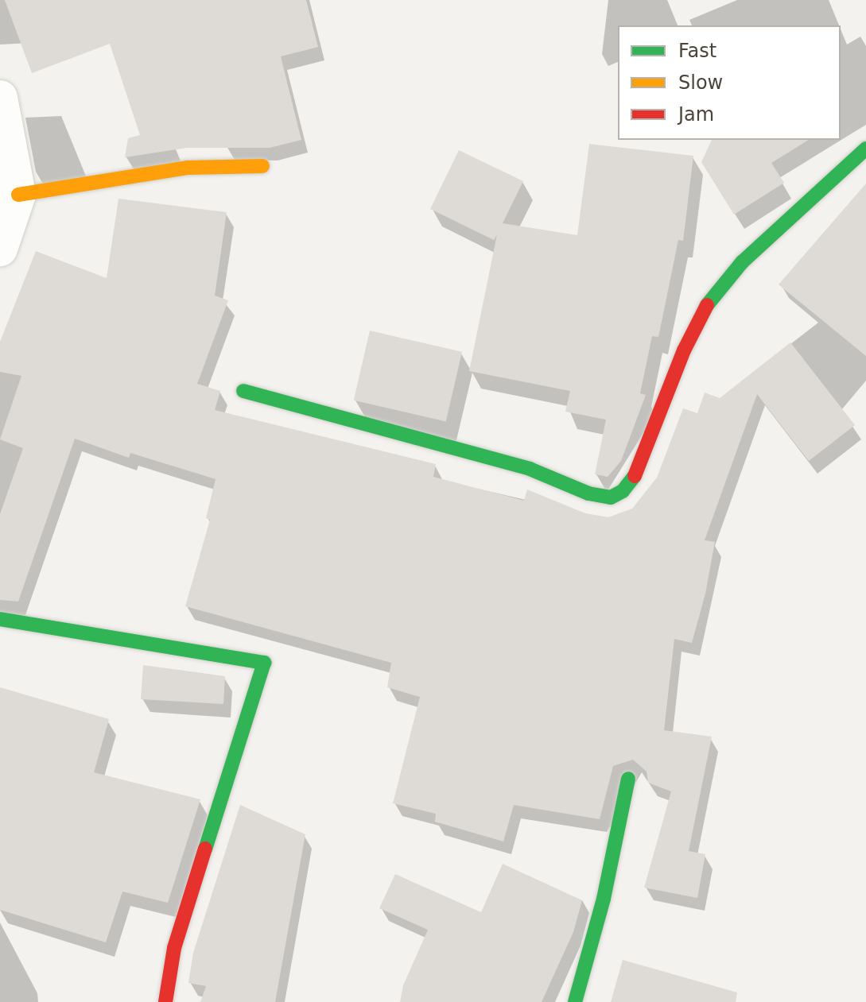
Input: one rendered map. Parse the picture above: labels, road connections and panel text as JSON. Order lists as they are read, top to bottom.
{
  "legend": ["Fast", "Slow", "Jam"]
}
